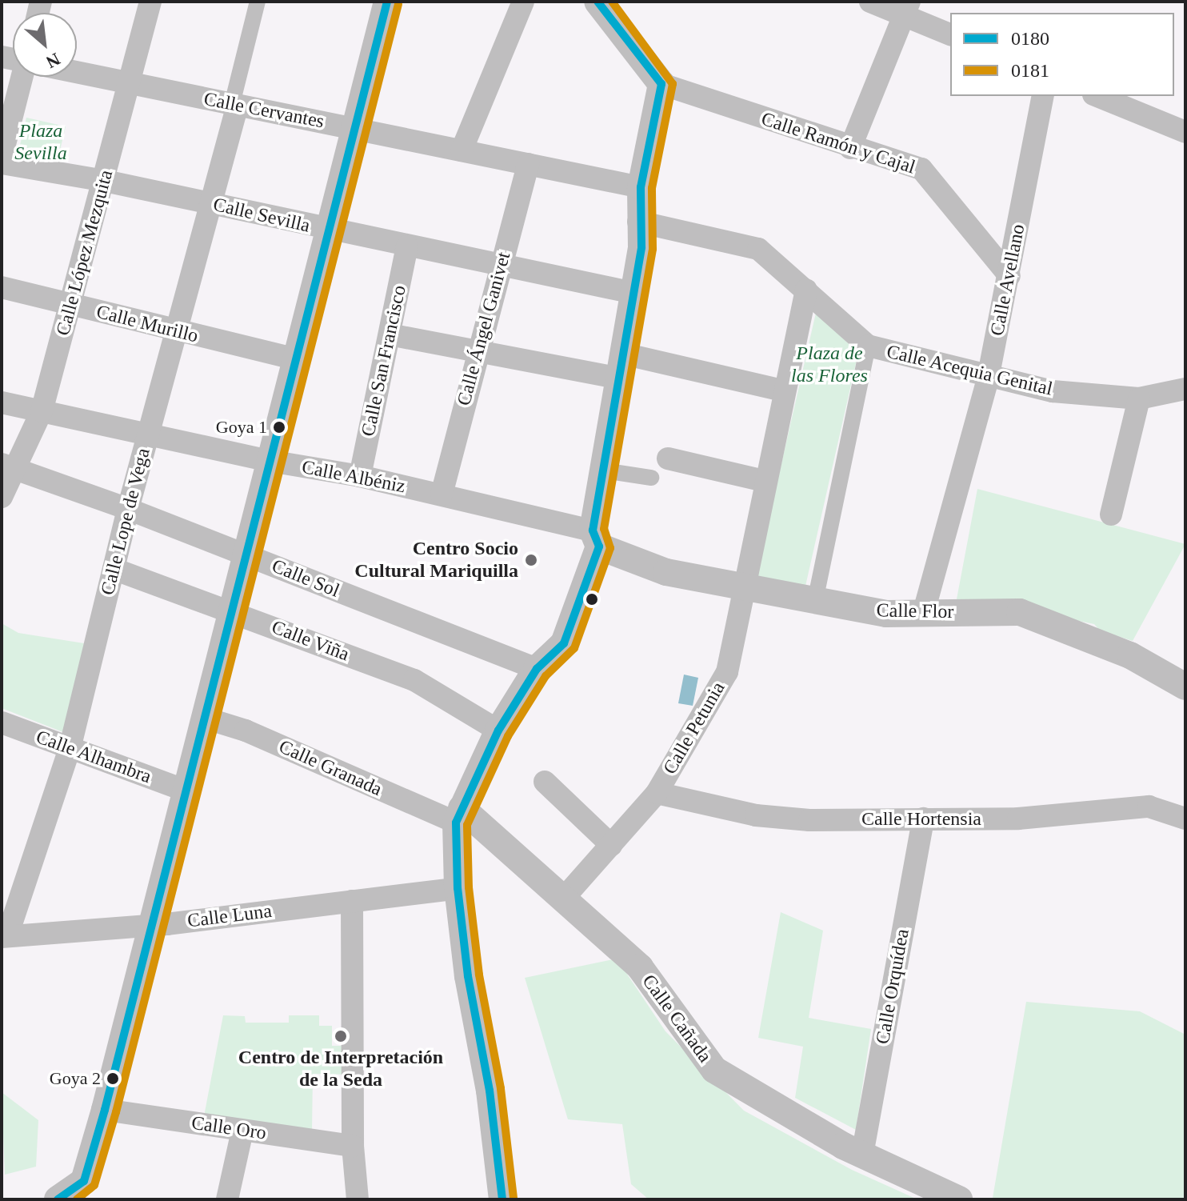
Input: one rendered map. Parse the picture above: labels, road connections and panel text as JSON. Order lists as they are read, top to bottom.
{
  "streets": {
    "street": [
      "Calle Cervantes",
      "Calle Ramón y Cajal",
      "Calle Sevilla",
      "Calle López Mezquita",
      "Calle Avellano",
      "Calle Murillo",
      "Calle Ángel Ganivet",
      "Calle San Francisco",
      "Calle Acequia Genital",
      "Calle Albéniz",
      "Calle Lope de Vega",
      "Calle Sol",
      "Calle Flor",
      "Calle Viña",
      "Calle Petunia",
      "Calle Alhambra",
      "Calle Granada",
      "Calle Hortensia",
      "Calle Luna",
      "Calle Orquídea",
      "Calle Cañada",
      "Calle Oro"
    ]
  },
  "crossings": [
    ["Calle Cervantes", "Calle López Mezquita"],
    ["Calle Cervantes", "Calle Ángel Ganivet"],
    ["Calle Cervantes", "Calle Lope de Vega"],
    ["Calle Ramón y Cajal", "Calle Avellano"],
    ["Calle Sevilla", "Calle López Mezquita"],
    ["Calle Sevilla", "Calle Ángel Ganivet"],
    ["Calle Sevilla", "Calle San Francisco"],
    ["Calle Sevilla", "Calle Lope de Vega"],
    ["Calle López Mezquita", "Calle Murillo"],
    ["Calle López Mezquita", "Calle Albéniz"],
    ["Calle López Mezquita", "Calle Sol"],
    ["Calle Avellano", "Calle Acequia Genital"],
    ["Calle Avellano", "Calle Flor"],
    ["Calle Murillo", "Calle Lope de Vega"],
    ["Calle Ángel Ganivet", "Calle Albéniz"],
    ["Calle San Francisco", "Calle Albéniz"],
    ["Calle Acequia Genital", "Calle Petunia"],
    ["Calle Albéniz", "Calle Lope de Vega"],
    ["Calle Albéniz", "Calle Flor"],
    ["Calle Lope de Vega", "Calle Sol"],
    ["Calle Lope de Vega", "Calle Viña"],
    ["Calle Lope de Vega", "Calle Alhambra"],
    ["Calle Lope de Vega", "Calle Luna"],
    ["Calle Flor", "Calle Petunia"],
    ["Calle Petunia", "Calle Hortensia"],
    ["Calle Petunia", "Calle Cañada"],
    ["Calle Granada", "Calle Cañada"],
    ["Calle Hortensia", "Calle Orquídea"],
    ["Calle Orquídea", "Calle Cañada"]
  ],
  "parks": ["Plaza Sevilla", "Plaza de las Flores"],
  "places": [
    "Goya 1",
    "Centro Socio Cultural Mariquilla",
    "Centro de Interpretación de la Seda",
    "Goya 2"
  ],
  "lines": ["transit line 0180", "transit line 0181"],
  "legend": ["0180", "0181"],
  "north": "bottom right"
}
